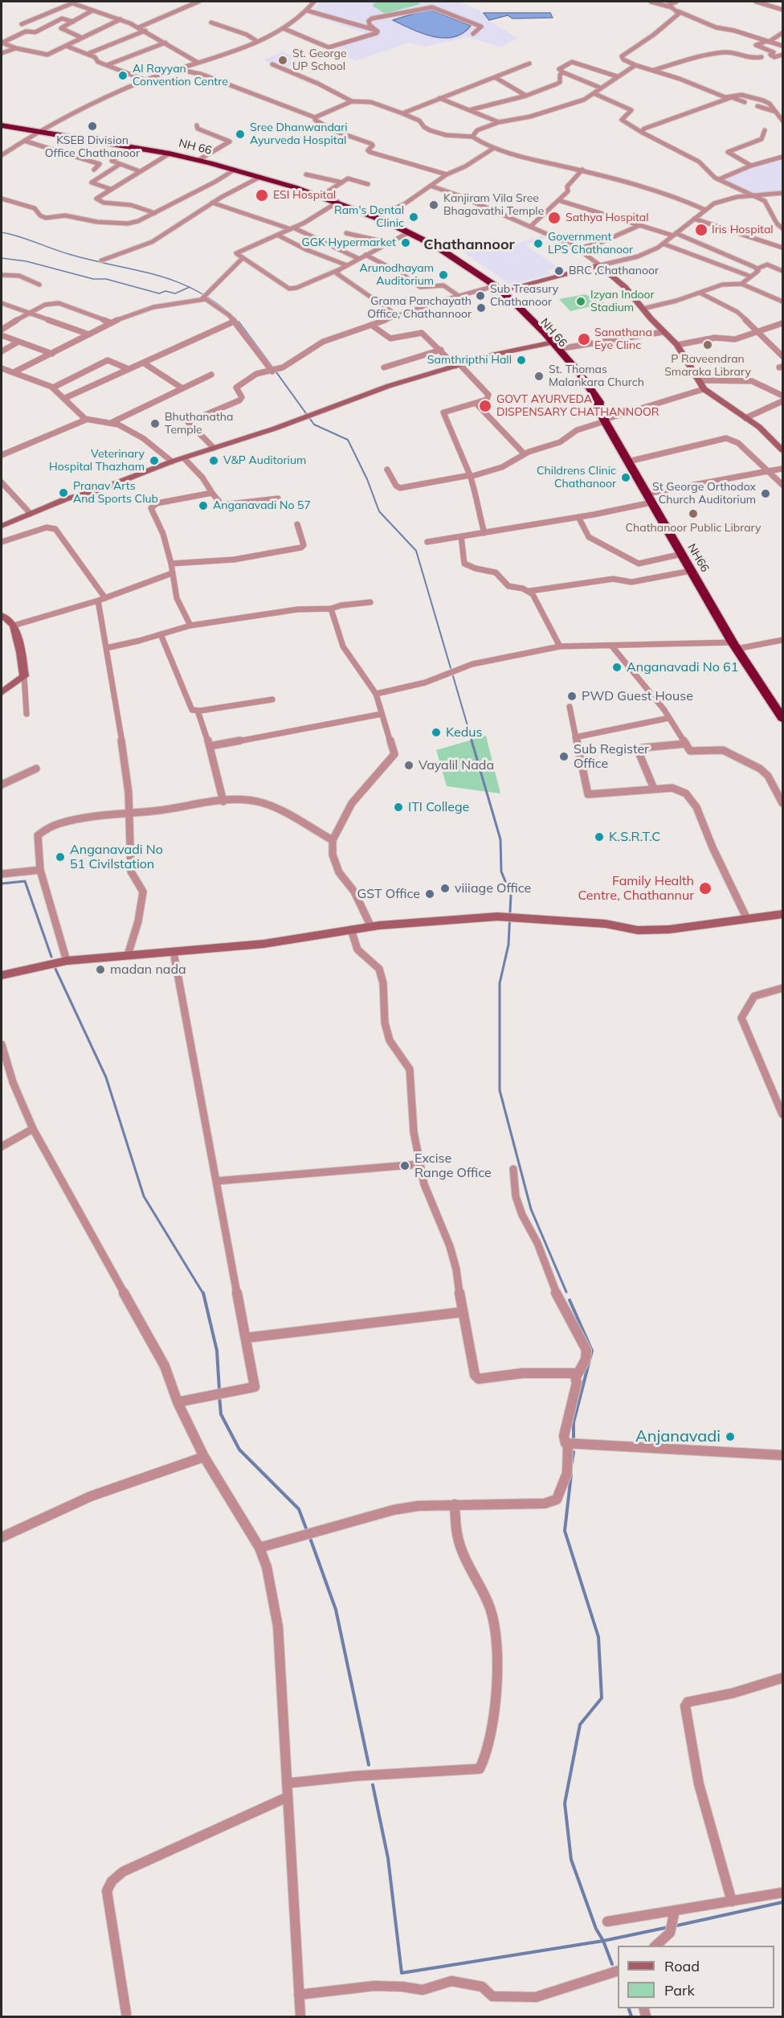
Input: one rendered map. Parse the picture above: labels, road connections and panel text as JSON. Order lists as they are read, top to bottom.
{
  "streets": {
    "highway": ["NH 66", "NH66"]
  },
  "crossings": [
    ["NH 66", "NH66"]
  ],
  "districts": ["Chathannoor"],
  "places": [
    "St. George UP School",
    "Al Rayyan Convention Centre",
    "KSEB Division Office Chathanoor",
    "Sree Dhanwandari Ayurveda Hospital",
    "ESI Hospital",
    "Kanjiram Vila Sree Bhagavathi Temple",
    "Ram's Dental Clinic",
    "Sathya Hospital",
    "Iris Hospital",
    "GGK Hypermarket",
    "Government LPS Chathanoor",
    "BRC ,Chathanoor",
    "Arunodhayam Auditorium",
    "Sub Treasury Chathanoor",
    "Izyan Indoor Stadium",
    "Grama Panchayath Office, Chathannoor",
    "Sanathana Eye Clinc",
    "P Raveendran Smaraka Library",
    "Samthripthi Hall",
    "St. Thomas Malankara Church",
    "GOVT AYURVEDA DISPENSARY CHATHANNOOR",
    "Bhuthanatha Temple",
    "Veterinary Hospital Thazham",
    "V&P Auditorium",
    "Childrens Clinic Chathanoor",
    "Pranav Arts And Sports Club",
    "St George Orthodox Church Auditorium",
    "Anganavadi No 57",
    "Chathanoor Public Library",
    "Anganavadi No 61",
    "PWD Guest House",
    "Kedus",
    "Sub Register Office",
    "Vayalil Nada",
    "ITI College",
    "K.S.R.T.C",
    "Anganavadi No 51 Civilstation",
    "viiiage Office",
    "Family Health Centre, Chathannur",
    "GST Office",
    "madan nada",
    "Excise Range Office",
    "Anjanavadi"
  ],
  "legend": ["Road", "Park"]
}
